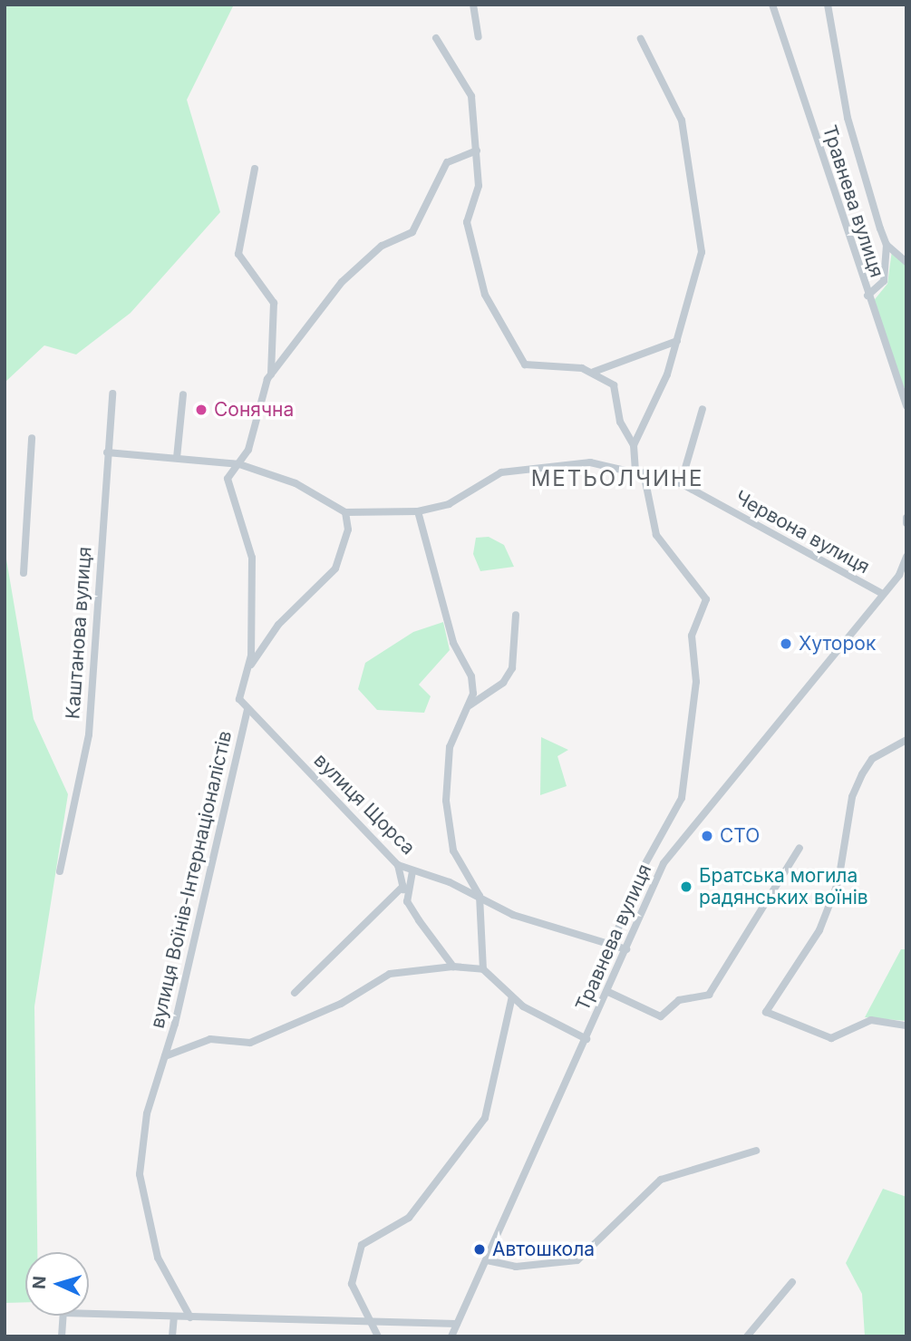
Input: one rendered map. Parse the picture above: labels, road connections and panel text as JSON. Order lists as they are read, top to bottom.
{
  "streets": {
    "street": [
      "Травнева вулиця",
      "Червона вулиця",
      "Каштанова вулиця",
      "вулиця Щорса",
      "вулиця Воїнів-Інтернаціоналістів"
    ]
  },
  "crossings": [
    ["Травнева вулиця", "Червона вулиця"],
    ["Травнева вулиця", "вулиця Щорса"],
    ["вулиця Щорса", "вулиця Воїнів-Інтернаціоналістів"]
  ],
  "districts": ["МЕТЬОЛЧИНЕ"],
  "places": [
    "Сонячна",
    "Хуторок",
    "СТО",
    "Братська могила радянських воїнів",
    "Автошкола"
  ],
  "north": "left"
}
